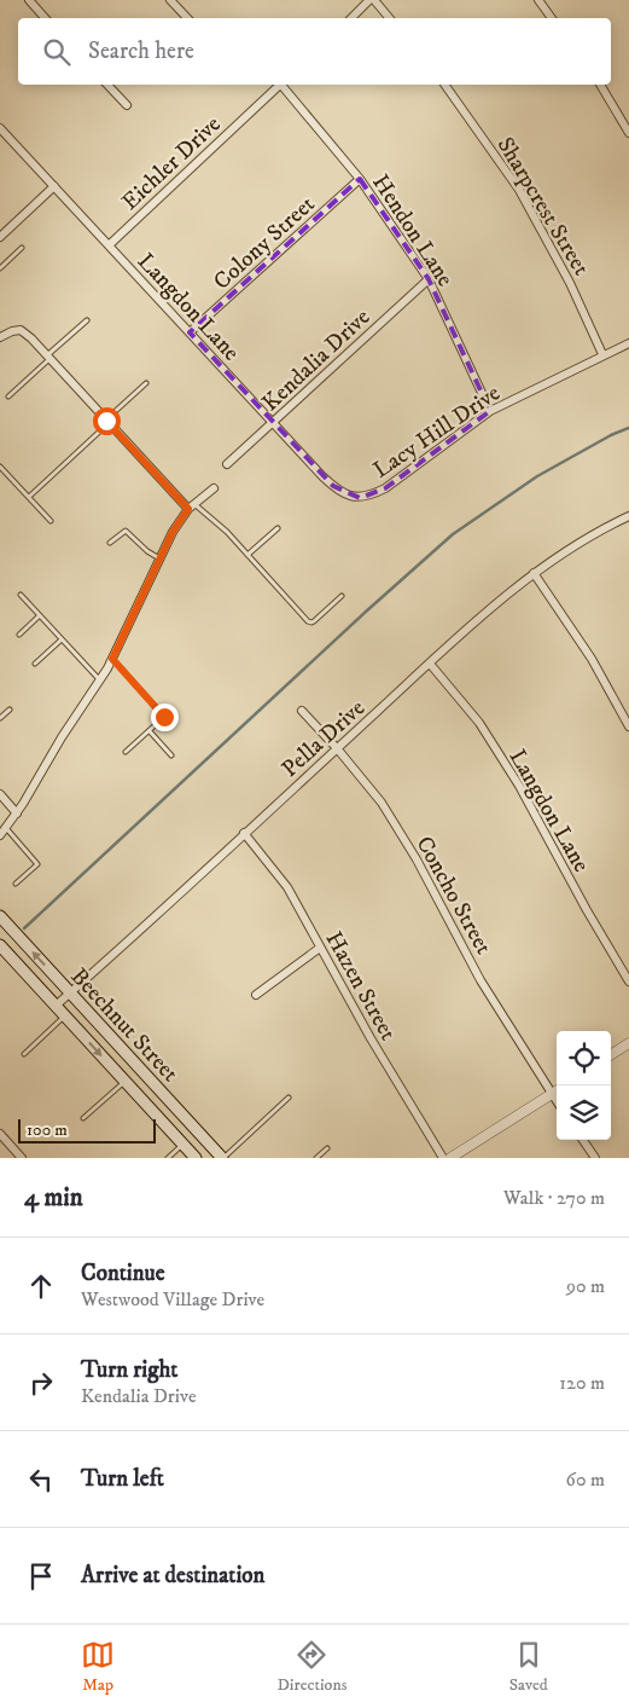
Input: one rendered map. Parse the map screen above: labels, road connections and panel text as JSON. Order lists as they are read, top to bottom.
{
  "streets": {
    "main road": ["Beechnut Street"],
    "street": [
      "Eichler Drive",
      "Sharpcrest Street",
      "Hendon Lane",
      "Colony Street",
      "Langdon Lane",
      "Kendalia Drive",
      "Lacy Hill Drive",
      "Pella Drive",
      "Concho Street",
      "Hazen Street"
    ]
  },
  "crossings": [
    ["Eichler Drive", "Langdon Lane"],
    ["Sharpcrest Street", "Lacy Hill Drive"],
    ["Hendon Lane", "Colony Street"],
    ["Hendon Lane", "Kendalia Drive"],
    ["Hendon Lane", "Lacy Hill Drive"],
    ["Colony Street", "Langdon Lane"],
    ["Langdon Lane", "Kendalia Drive"],
    ["Langdon Lane", "Lacy Hill Drive"],
    ["Langdon Lane", "Pella Drive"],
    ["Pella Drive", "Concho Street"],
    ["Pella Drive", "Hazen Street"],
    ["Pella Drive", "Beechnut Street"]
  ],
  "scale_bar": "100 m",
  "page": {
    "search": "Search here",
    "scale": "100 m",
    "heading": ["4 min", "Walk · 270 m"],
    "list": [
      ["Continue", "Westwood Village Drive", "90 m"],
      ["Turn right", "Kendalia Drive", "120 m"],
      ["Turn left", "60 m"],
      "Arrive at destination"
    ],
    "nav": ["Map", "Directions", "Saved"]
  }
}
